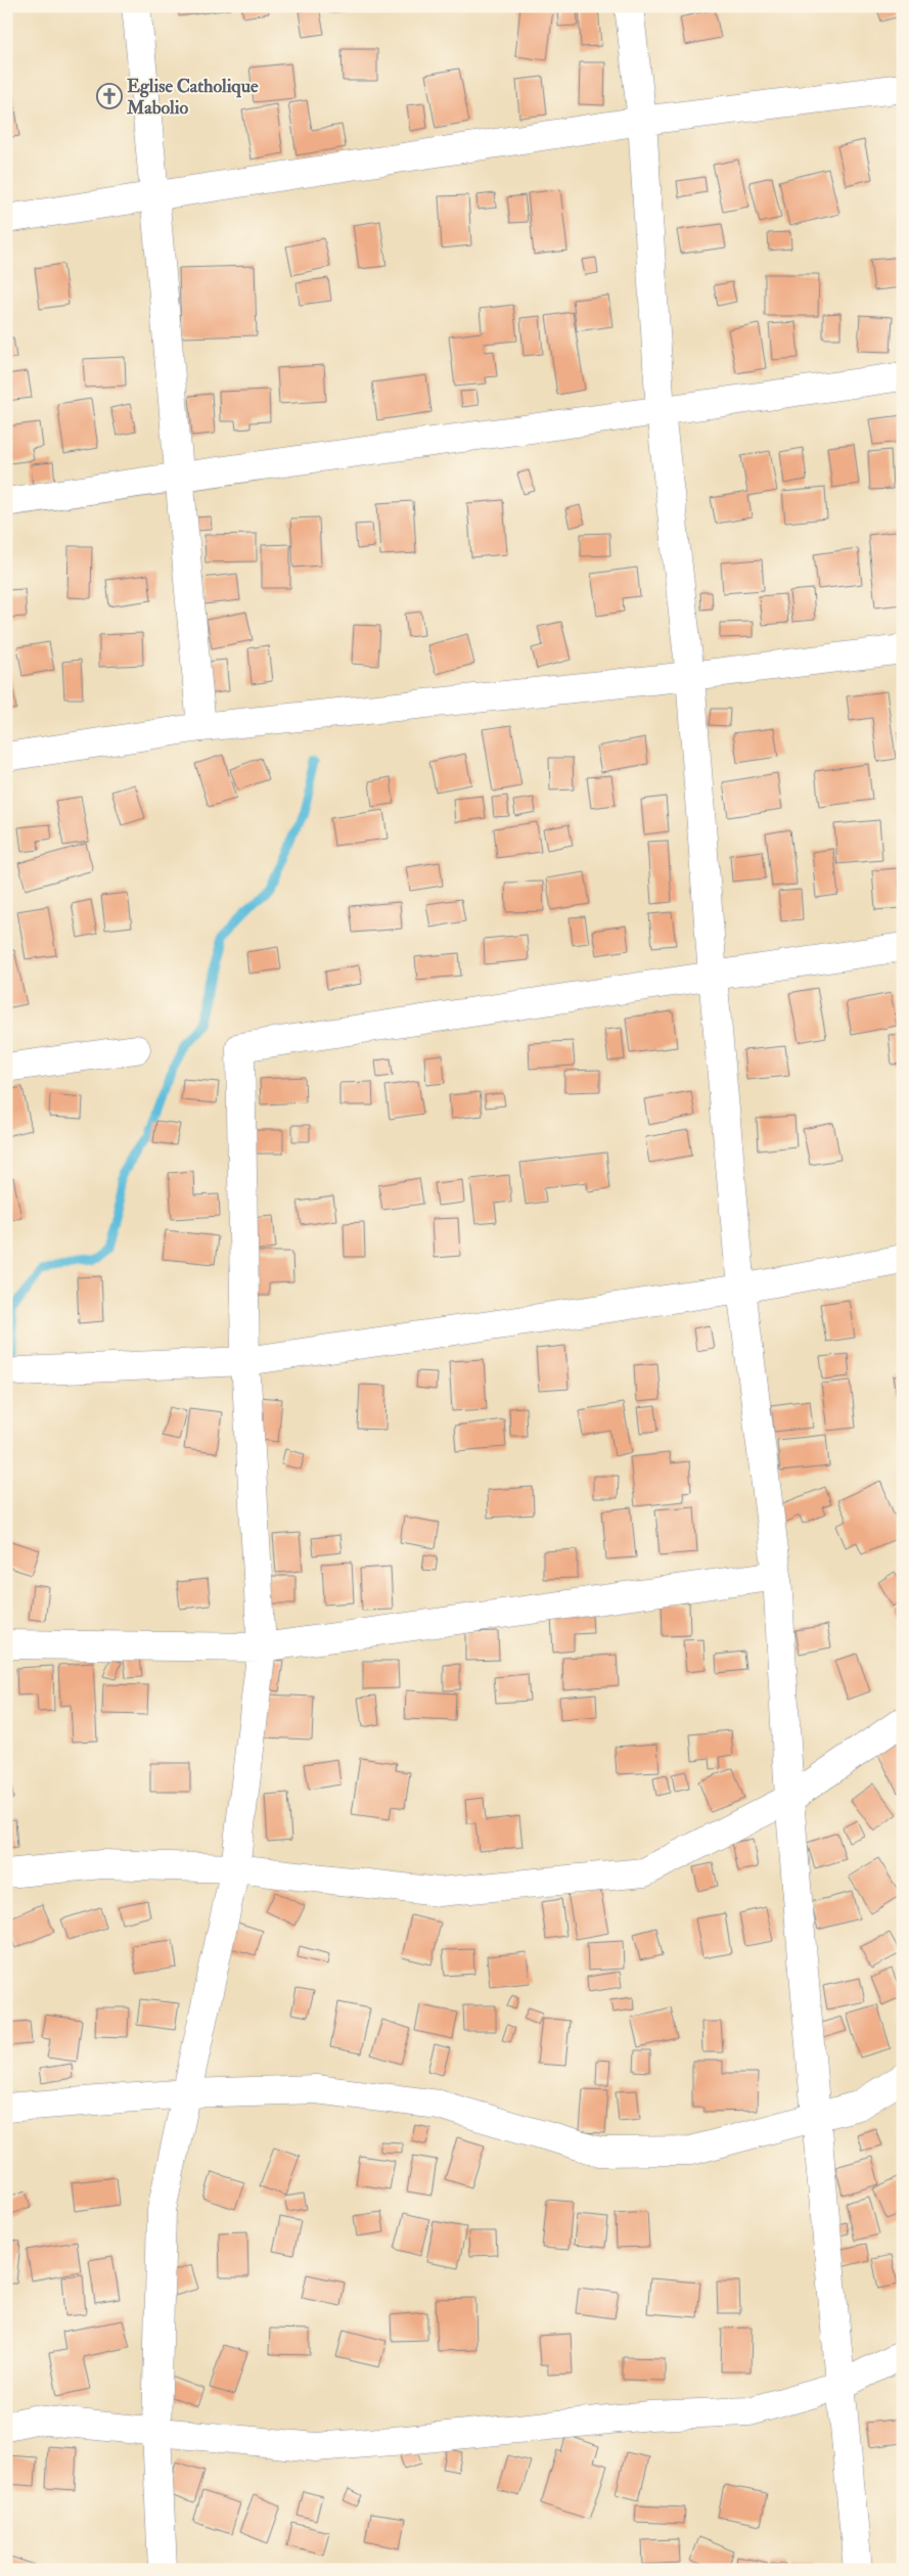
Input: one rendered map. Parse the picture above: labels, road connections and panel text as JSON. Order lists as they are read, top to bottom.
{
  "places": {
    "church": ["Eglise Catholique Mabolio"]
  }
}
